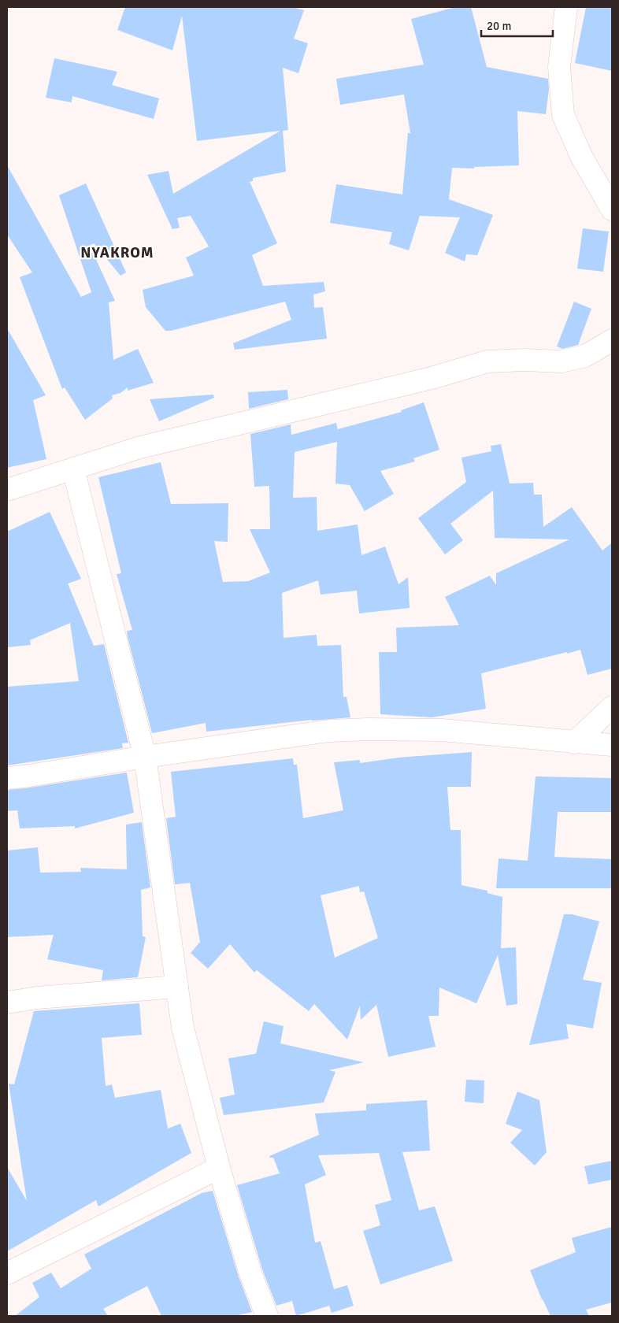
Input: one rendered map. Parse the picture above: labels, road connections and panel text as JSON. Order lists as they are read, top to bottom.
{
  "districts": ["NYAKROM"],
  "scale_bar": "20 m"
}
